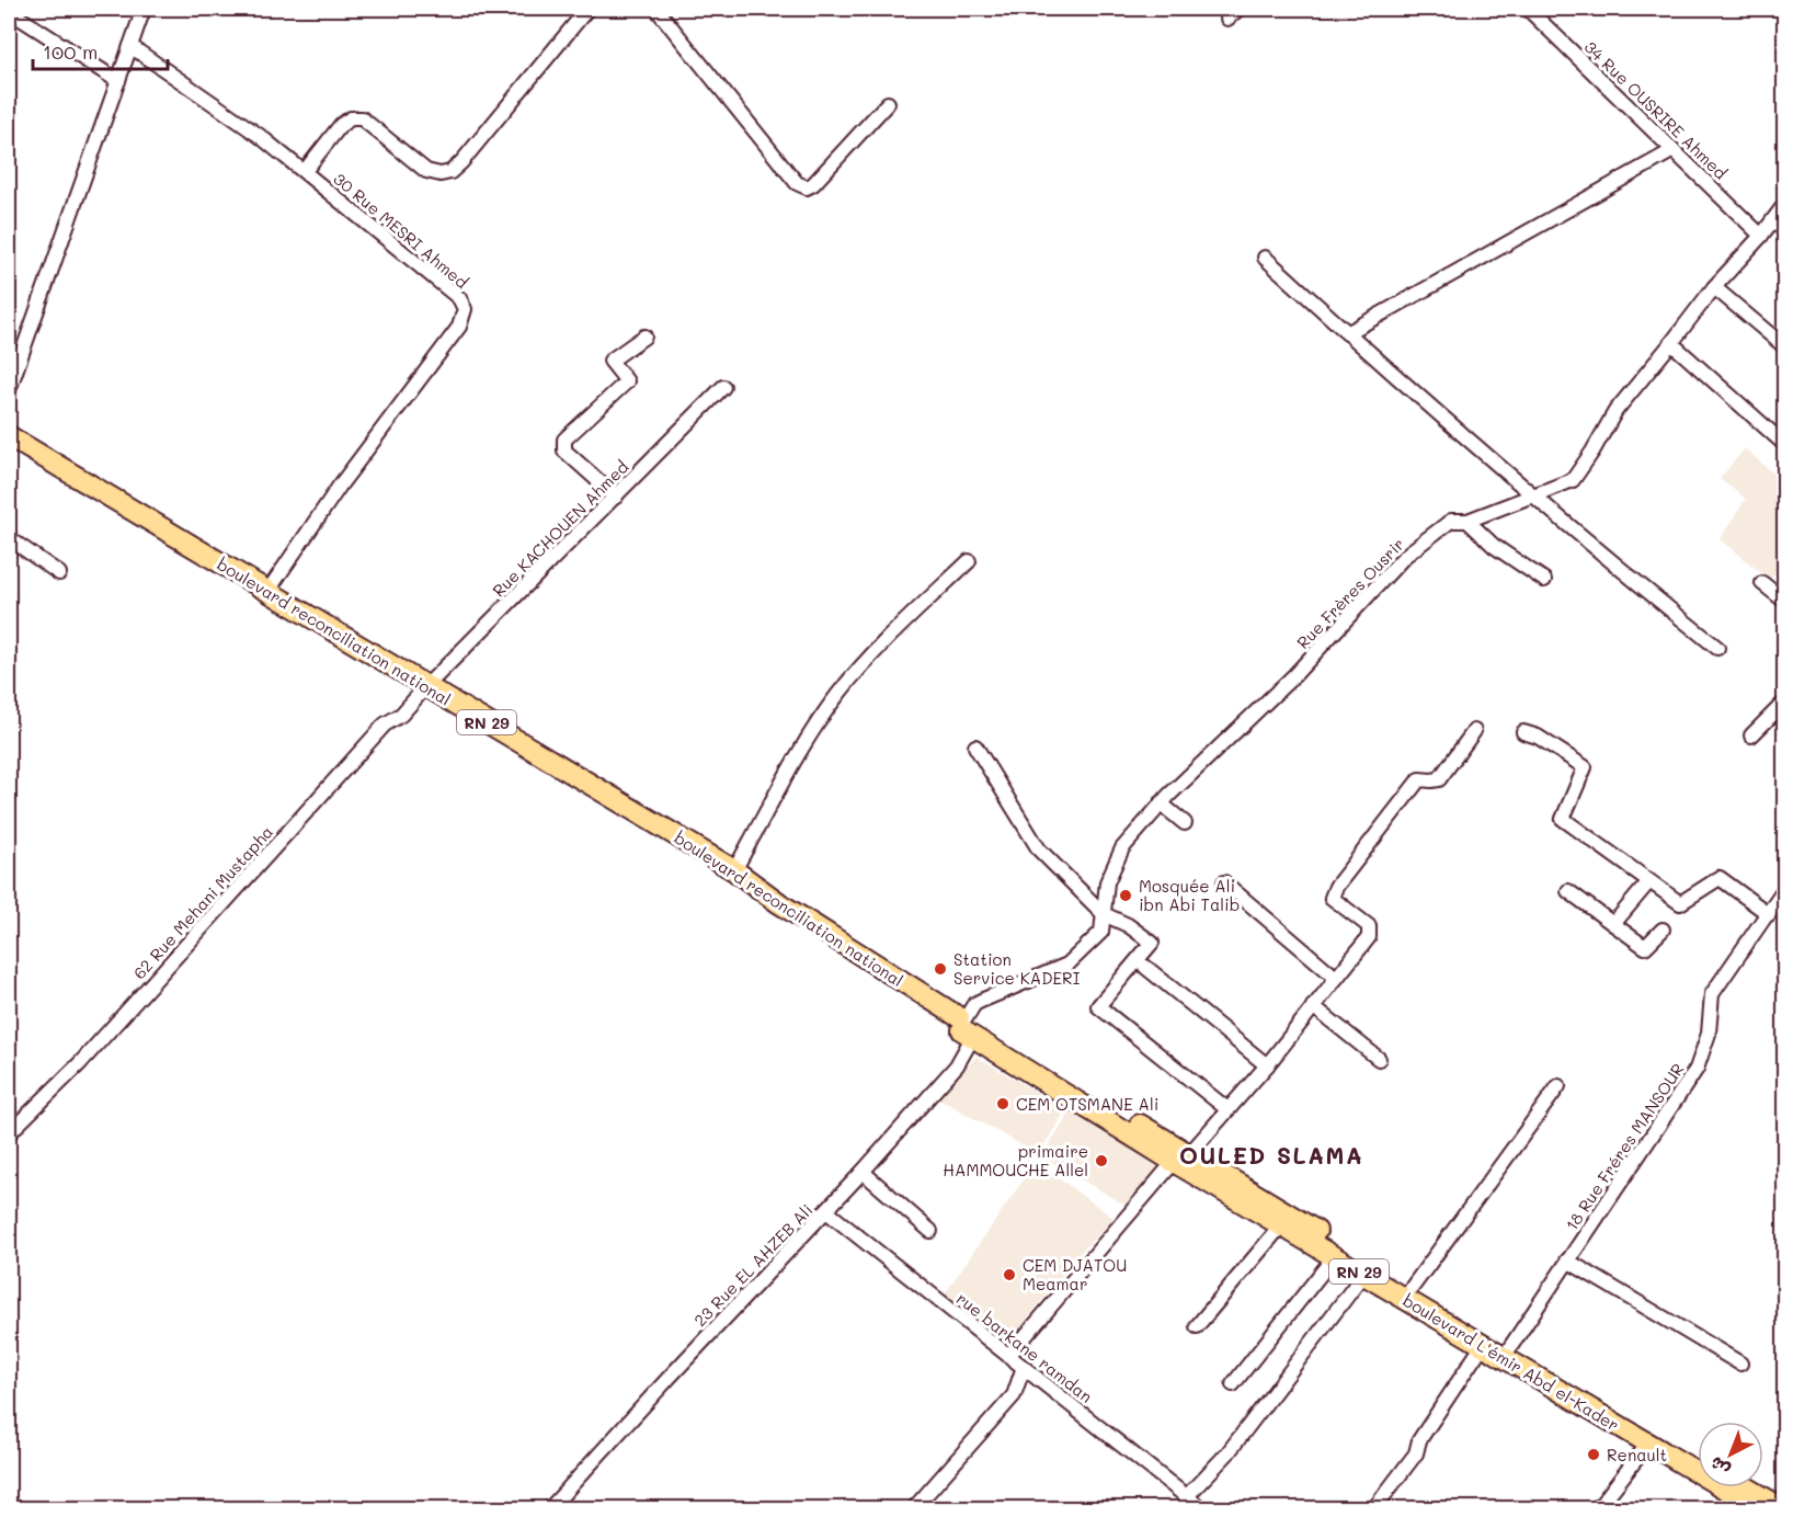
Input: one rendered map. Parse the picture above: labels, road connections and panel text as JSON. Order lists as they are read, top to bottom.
{
  "streets": {
    "highway": ["boulevard reconciliation national", "RN 29", "boulevard L'émir Abd el-Kader"],
    "street": [
      "34 Rue OUSRIRE Ahmed",
      "30 Rue MESRI Ahmed",
      "Rue KACHOUEN Ahmed",
      "Rue Frères Ousrir",
      "62 Rue Mehani Mustapha",
      "18 Rue Fréres MANSOUR",
      "23 Rue EL AHZEB Ali",
      "rue barkane ramdan"
    ]
  },
  "crossings": [
    ["34 Rue OUSRIRE Ahmed", "Rue Frères Ousrir"],
    ["30 Rue MESRI Ahmed", "boulevard reconciliation national"],
    ["Rue KACHOUEN Ahmed", "boulevard reconciliation national"],
    ["Rue KACHOUEN Ahmed", "RN 29"],
    ["Rue KACHOUEN Ahmed", "62 Rue Mehani Mustapha"],
    ["Rue Frères Ousrir", "boulevard reconciliation national"],
    ["Rue Frères Ousrir", "RN 29"],
    ["Rue Frères Ousrir", "23 Rue EL AHZEB Ali"],
    ["boulevard reconciliation national", "RN 29"],
    ["boulevard reconciliation national", "62 Rue Mehani Mustapha"],
    ["boulevard reconciliation national", "23 Rue EL AHZEB Ali"],
    ["RN 29", "62 Rue Mehani Mustapha"],
    ["RN 29", "18 Rue Fréres MANSOUR"],
    ["RN 29", "23 Rue EL AHZEB Ali"],
    ["RN 29", "boulevard L'émir Abd el-Kader"],
    ["23 Rue EL AHZEB Ali", "rue barkane ramdan"]
  ],
  "districts": ["OULED SLAMA"],
  "places": [
    "Mosquée Ali ibn Abi Talib",
    "Station Service KADERI",
    "CEM OTSMANE Ali",
    "primaire HAMMOUCHE Allel",
    "CEM DJATOU Meamar",
    "Renault"
  ],
  "scale_bar": "100 m",
  "north": "bottom left"
}
